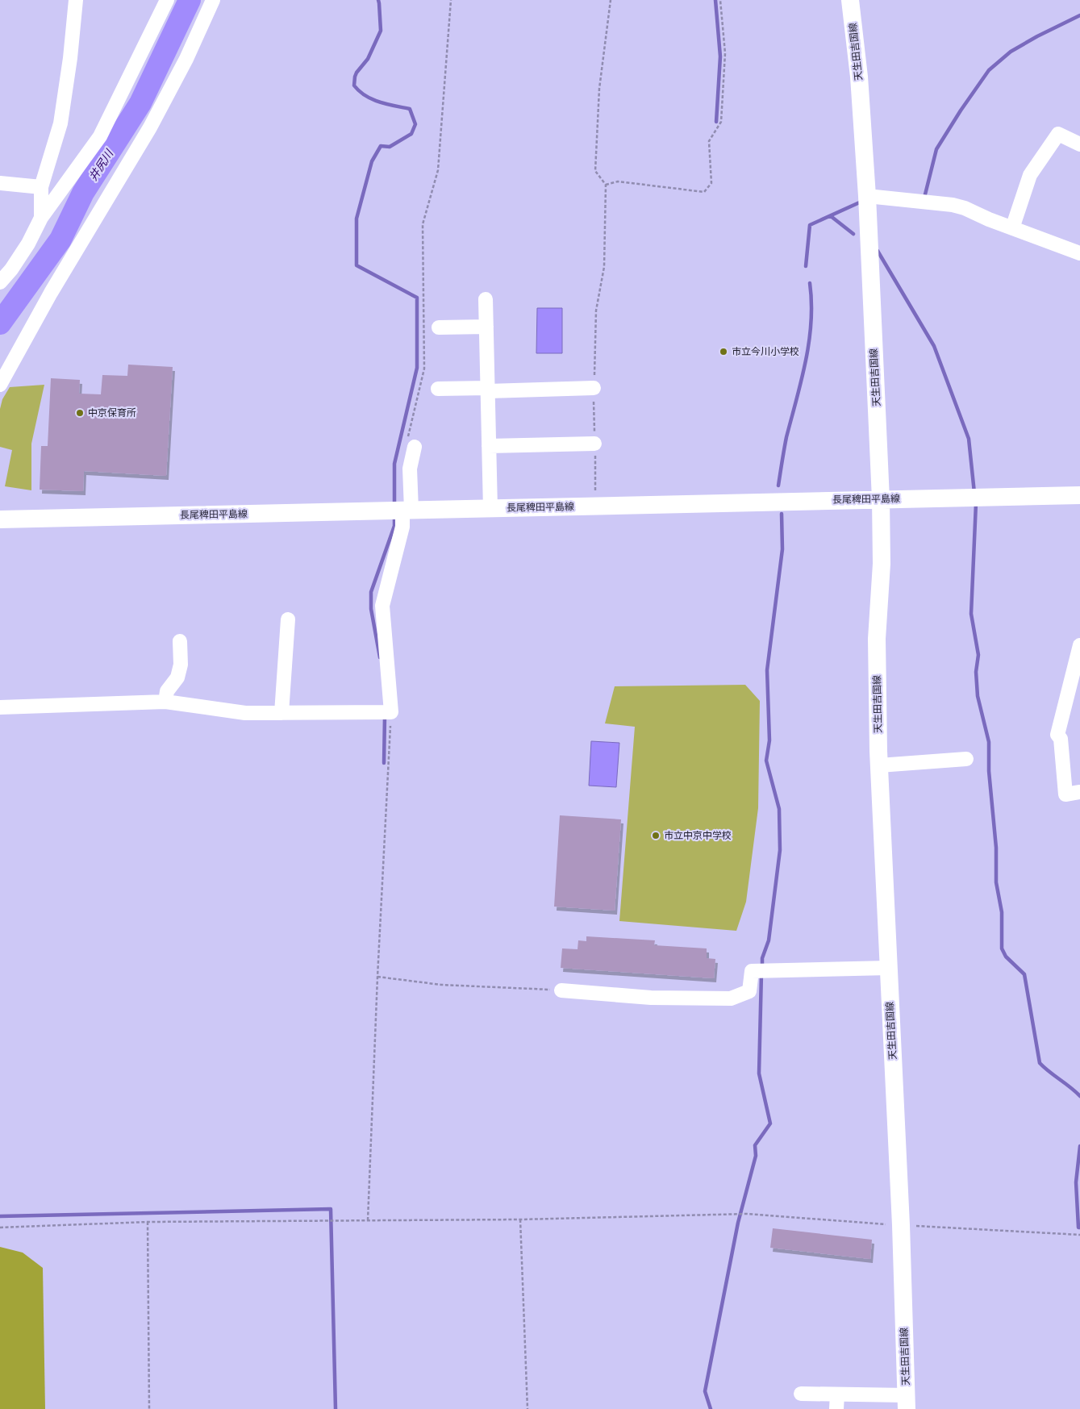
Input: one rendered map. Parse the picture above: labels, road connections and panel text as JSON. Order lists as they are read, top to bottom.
{
  "streets": {
    "main road": ["天生田吉国線", "長尾稗田平島線"]
  },
  "crossings": [
    ["天生田吉国線", "長尾稗田平島線"]
  ],
  "water": ["井尻川"],
  "places": ["市立今川小学校", "中京保育所", "市立中京中学校"]
}
